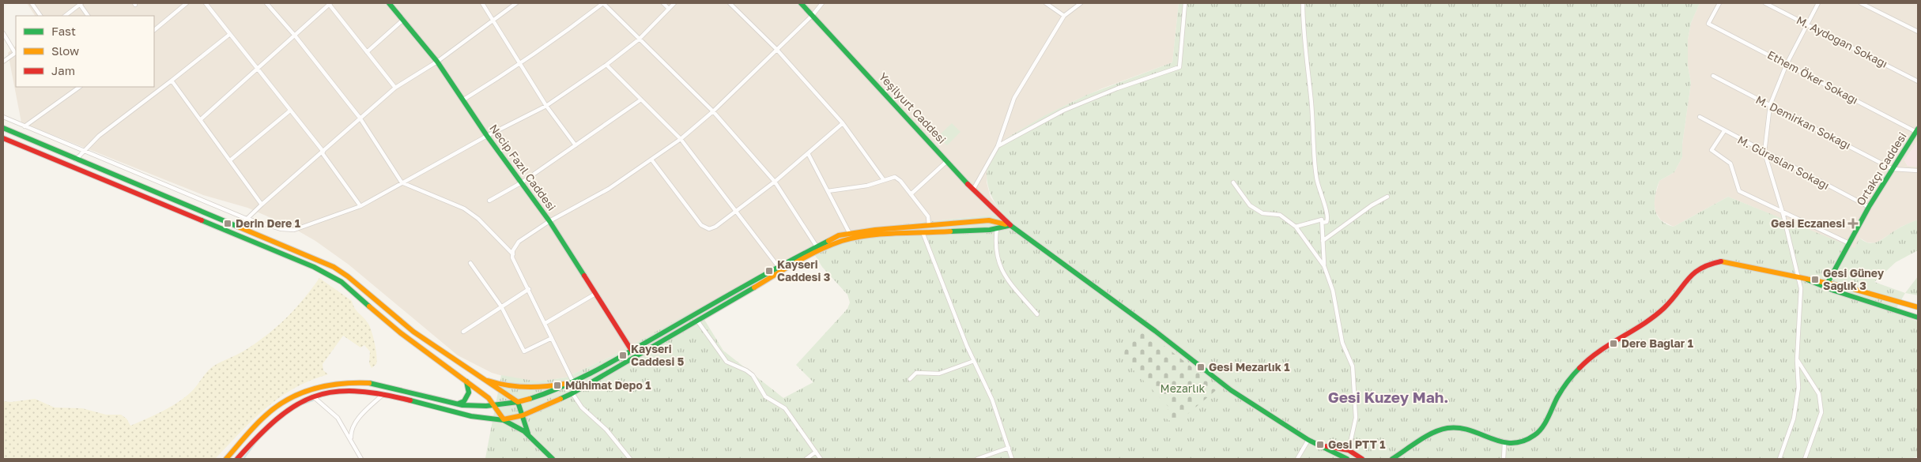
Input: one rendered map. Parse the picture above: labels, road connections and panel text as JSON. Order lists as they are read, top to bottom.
{
  "streets": {
    "street": [
      "M. Aydoğan Sokağı",
      "Ethem Öker Sokağı",
      "Yeşilyurt Caddesi",
      "M. Demirkan Sokağı",
      "M. Güraslan Sokağı",
      "Necip Fazıl Caddesi",
      "Ortakçı Caddesi"
    ]
  },
  "crossings": [
    ["Ethem Öker Sokağı", "Ortakçı Caddesi"],
    ["M. Demirkan Sokağı", "Ortakçı Caddesi"],
    ["M. Güraslan Sokağı", "Ortakçı Caddesi"]
  ],
  "districts": ["Gesi Kuzey Mah."],
  "parks": ["Mezarlık"],
  "places": {
    "transit": [
      "Derin Dere 1",
      "Kayseri Caddesi 3",
      "Gesi Güney Sağlık 3",
      "Dere Bağlar 1",
      "Kayseri Caddesi 5",
      "Gesi Mezarlık 1",
      "Mühimat Depo 1",
      "Gesi PTT 1"
    ],
    "health": ["Gesi Eczanesi"]
  },
  "legend": ["Fast", "Slow", "Jam"]
}
